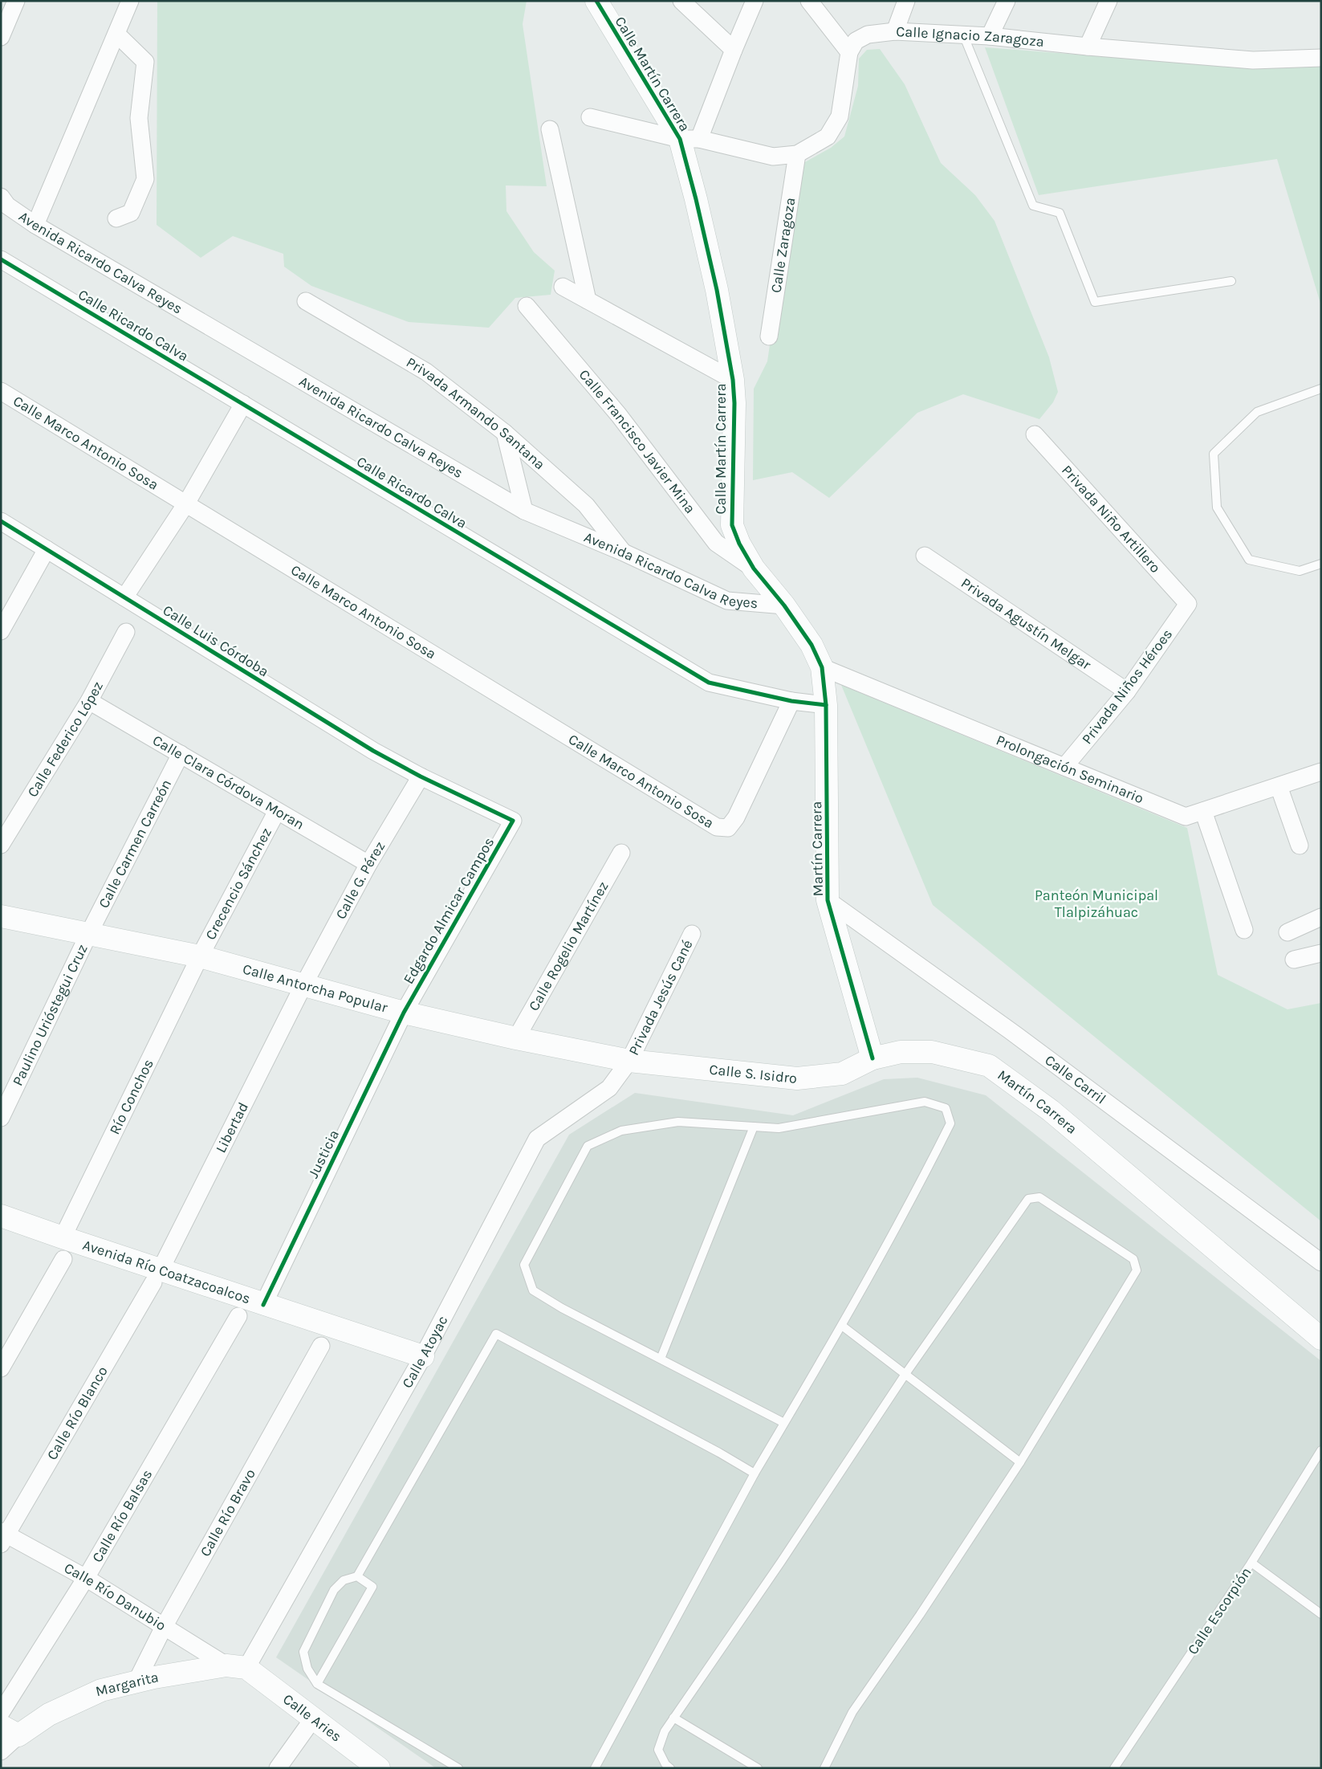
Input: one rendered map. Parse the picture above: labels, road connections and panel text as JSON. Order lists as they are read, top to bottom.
{
  "streets": {
    "street": [
      "Calle Ignacio Zaragoza",
      "Calle Martín Carrera",
      "Calle Zaragoza",
      "Avenida Ricardo Calva Reyes",
      "Calle Ricardo Calva",
      "Privada Armando Santana",
      "Calle Francisco Javier Mina",
      "Calle Marco Antonio Sosa",
      "Privada Niño Artillero",
      "Privada Agustín Melgar",
      "Calle Luis Córdoba",
      "Privada Niños Héroes",
      "Calle Federico López",
      "Prolongación Seminario",
      "Calle Clara Córdova Moran",
      "Calle Carmen Carreón",
      "Martín Carrera",
      "Calle G. Pérez",
      "Crecencio Sánchez",
      "Edgardo Almicar Campos",
      "Calle Rogelio Martínez",
      "Calle Antorcha Popular",
      "Privada Jesús Cané",
      "Paulino Urióstegui Cruz",
      "Calle S. Isidro",
      "Calle Carril",
      "Río Conchos",
      "Libertad",
      "Justicia",
      "Avenida Río Coatzacoalcos",
      "Calle Atoyac",
      "Calle Río Blanco",
      "Calle Río Bravo",
      "Calle Río Balsas",
      "Calle Río Danubio",
      "Margarita",
      "Calle Aries"
    ],
    "lane": ["Calle Escorpión"]
  },
  "crossings": [
    ["Calle Martín Carrera", "Avenida Ricardo Calva Reyes"],
    ["Calle Martín Carrera", "Calle Ricardo Calva"],
    ["Calle Martín Carrera", "Calle Francisco Javier Mina"],
    ["Calle Martín Carrera", "Prolongación Seminario"],
    ["Calle Martín Carrera", "Martín Carrera"],
    ["Avenida Ricardo Calva Reyes", "Privada Armando Santana"],
    ["Calle Ricardo Calva", "Calle Marco Antonio Sosa"],
    ["Calle Ricardo Calva", "Martín Carrera"],
    ["Privada Niño Artillero", "Privada Niños Héroes"],
    ["Privada Agustín Melgar", "Privada Niños Héroes"],
    ["Calle Luis Córdoba", "Calle G. Pérez"],
    ["Calle Luis Córdoba", "Edgardo Almicar Campos"],
    ["Privada Niños Héroes", "Prolongación Seminario"],
    ["Calle Federico López", "Calle Clara Córdova Moran"],
    ["Calle Clara Córdova Moran", "Calle Carmen Carreón"],
    ["Calle Clara Córdova Moran", "Calle G. Pérez"],
    ["Calle Clara Córdova Moran", "Crecencio Sánchez"],
    ["Calle Carmen Carreón", "Calle Antorcha Popular"],
    ["Calle Carmen Carreón", "Paulino Urióstegui Cruz"],
    ["Martín Carrera", "Calle S. Isidro"],
    ["Martín Carrera", "Calle Carril"],
    ["Calle G. Pérez", "Calle Antorcha Popular"],
    ["Calle G. Pérez", "Libertad"],
    ["Crecencio Sánchez", "Calle Antorcha Popular"],
    ["Crecencio Sánchez", "Río Conchos"],
    ["Edgardo Almicar Campos", "Calle Antorcha Popular"],
    ["Edgardo Almicar Campos", "Justicia"],
    ["Calle Rogelio Martínez", "Calle Antorcha Popular"],
    ["Calle Antorcha Popular", "Privada Jesús Cané"],
    ["Calle Antorcha Popular", "Paulino Urióstegui Cruz"],
    ["Calle Antorcha Popular", "Calle S. Isidro"],
    ["Calle Antorcha Popular", "Río Conchos"],
    ["Calle Antorcha Popular", "Libertad"],
    ["Calle Antorcha Popular", "Justicia"],
    ["Calle Antorcha Popular", "Calle Atoyac"],
    ["Privada Jesús Cané", "Calle S. Isidro"],
    ["Privada Jesús Cané", "Calle Atoyac"],
    ["Calle S. Isidro", "Calle Atoyac"],
    ["Río Conchos", "Avenida Río Coatzacoalcos"],
    ["Libertad", "Avenida Río Coatzacoalcos"],
    ["Libertad", "Calle Río Blanco"],
    ["Justicia", "Avenida Río Coatzacoalcos"],
    ["Avenida Río Coatzacoalcos", "Calle Atoyac"],
    ["Avenida Río Coatzacoalcos", "Calle Río Blanco"],
    ["Calle Atoyac", "Calle Río Danubio"],
    ["Calle Atoyac", "Margarita"],
    ["Calle Atoyac", "Calle Aries"],
    ["Calle Río Blanco", "Calle Río Danubio"],
    ["Calle Río Bravo", "Calle Río Danubio"],
    ["Calle Río Bravo", "Margarita"],
    ["Calle Río Balsas", "Calle Río Danubio"],
    ["Calle Río Danubio", "Margarita"],
    ["Calle Río Danubio", "Calle Aries"],
    ["Margarita", "Calle Aries"]
  ],
  "parks": ["Panteón Municipal Tlalpizáhuac"]
}
